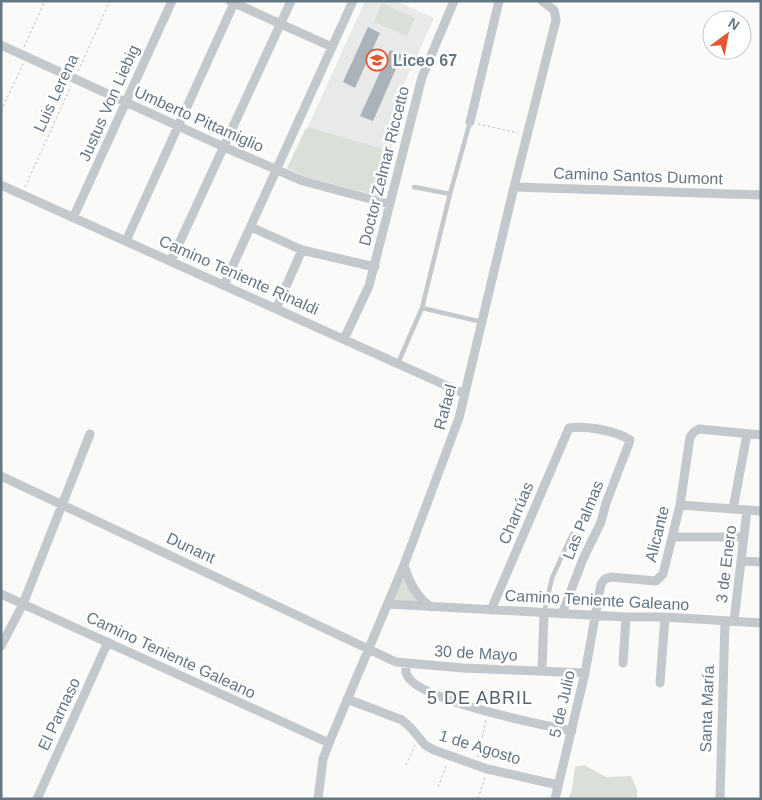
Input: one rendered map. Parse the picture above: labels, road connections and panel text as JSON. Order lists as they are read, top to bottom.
{
  "streets": {
    "street": [
      "Justus Von Liebig",
      "Umberto Pittamiglio",
      "Doctor Zelmar Riccetto",
      "Camino Santos Dumont",
      "Camino Teniente Rinaldi",
      "Rafael",
      "Charrúas",
      "Las Palmas",
      "Alicante",
      "Dunant",
      "3 de Enero",
      "Camino Teniente Galeano",
      "30 de Mayo",
      "5 de Julio",
      "Santa María",
      "El Parnaso",
      "1 de Agosto"
    ],
    "path": ["Luis Lerena"]
  },
  "crossings": [
    ["Luis Lerena", "Umberto Pittamiglio"],
    ["Luis Lerena", "Camino Teniente Rinaldi"],
    ["Justus Von Liebig", "Umberto Pittamiglio"],
    ["Justus Von Liebig", "Camino Teniente Rinaldi"],
    ["Umberto Pittamiglio", "Doctor Zelmar Riccetto"],
    ["Doctor Zelmar Riccetto", "Camino Teniente Rinaldi"],
    ["Camino Santos Dumont", "Rafael"],
    ["Camino Teniente Rinaldi", "Rafael"],
    ["Rafael", "Dunant"],
    ["Rafael", "Camino Teniente Galeano"],
    ["Rafael", "30 de Mayo"],
    ["Rafael", "1 de Agosto"],
    ["Charrúas", "Las Palmas"],
    ["Charrúas", "Camino Teniente Galeano"],
    ["Las Palmas", "Camino Teniente Galeano"],
    ["Alicante", "Camino Teniente Galeano"],
    ["Alicante", "5 de Julio"],
    ["Dunant", "30 de Mayo"],
    ["3 de Enero", "Camino Teniente Galeano"],
    ["3 de Enero", "Santa María"],
    ["Camino Teniente Galeano", "5 de Julio"],
    ["Camino Teniente Galeano", "Santa María"],
    ["Camino Teniente Galeano", "El Parnaso"],
    ["30 de Mayo", "5 de Julio"],
    ["5 de Julio", "1 de Agosto"]
  ],
  "districts": ["5 DE ABRIL"],
  "places": {
    "school or university": ["Liceo 67"]
  },
  "north": "top right"
}
